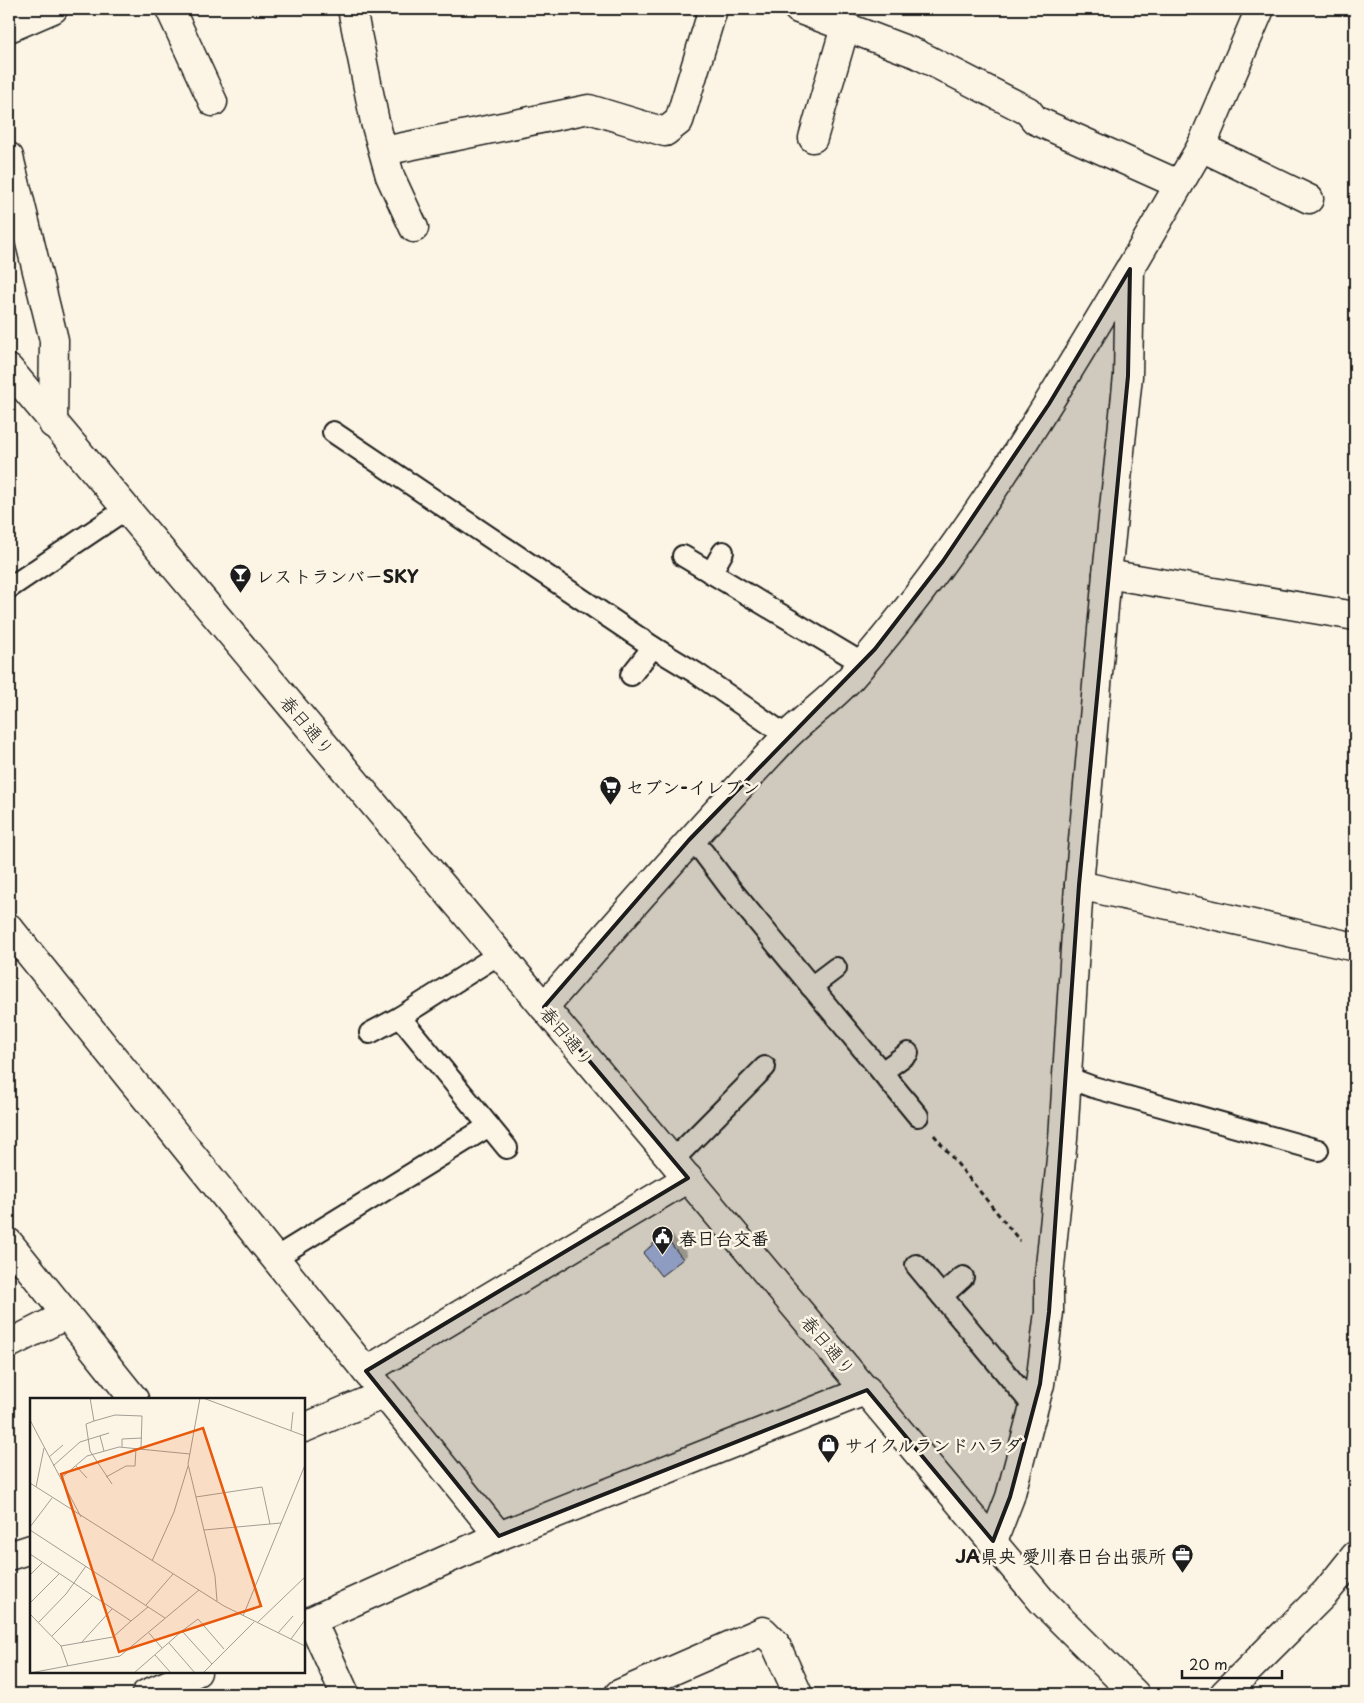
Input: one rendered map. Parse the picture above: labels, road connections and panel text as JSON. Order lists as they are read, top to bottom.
{
  "streets": {
    "street": ["春日通り"]
  },
  "places": {
    "bar": ["レストランバーSKY"],
    "supermarket": ["セブン-イレブン"],
    "public building": ["春日台交番"],
    "shop": ["サイクルランドハラダ"],
    "office": ["JA県央 愛川春日台出張所"]
  },
  "scale_bar": "20 m"
}
